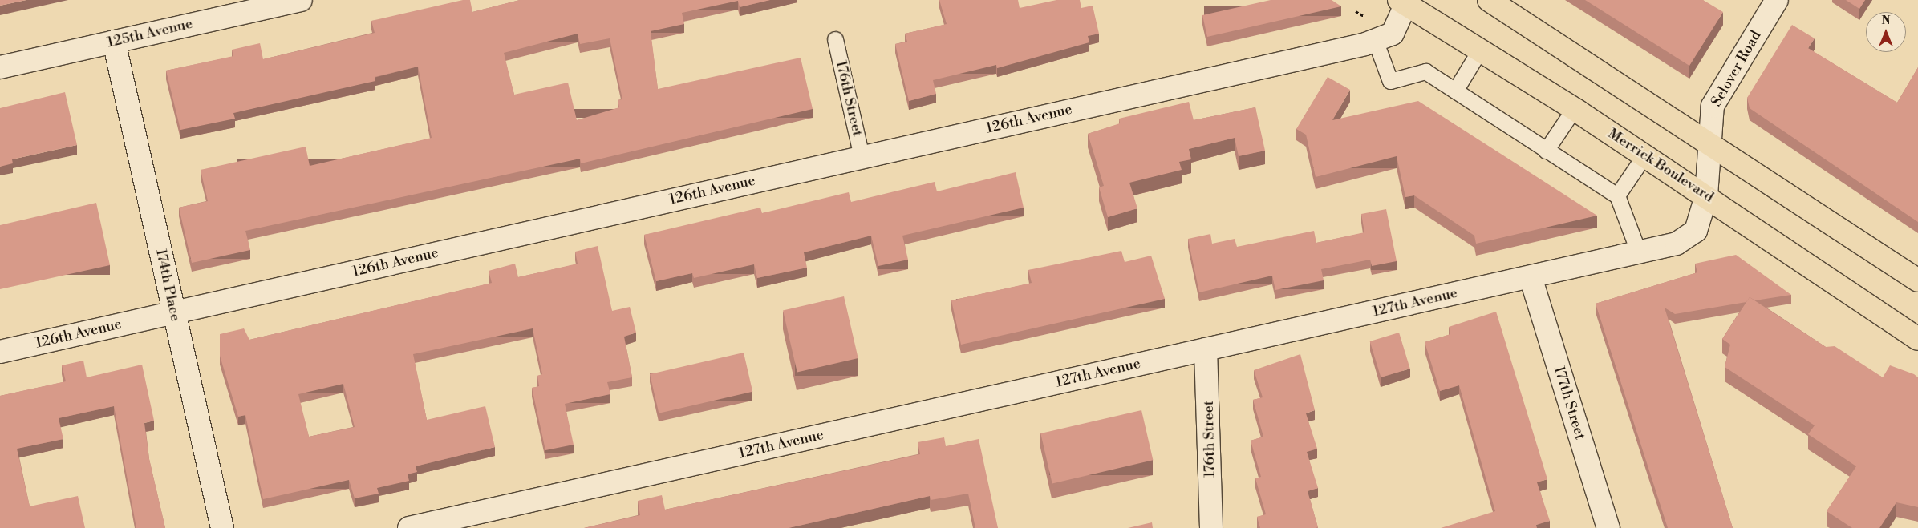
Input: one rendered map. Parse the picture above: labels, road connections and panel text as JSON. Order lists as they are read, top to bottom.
{
  "streets": {
    "main road": ["Merrick Boulevard"],
    "street": [
      "125th Avenue",
      "Selover Road",
      "176th Street",
      "126th Avenue",
      "174th Place",
      "127th Avenue",
      "177th Street"
    ]
  },
  "crossings": [
    ["125th Avenue", "174th Place"],
    ["Selover Road", "127th Avenue"],
    ["176th Street", "126th Avenue"],
    ["176th Street", "127th Avenue"],
    ["126th Avenue", "Merrick Boulevard"],
    ["126th Avenue", "174th Place"],
    ["Merrick Boulevard", "127th Avenue"],
    ["127th Avenue", "177th Street"]
  ],
  "north": "top"
}
